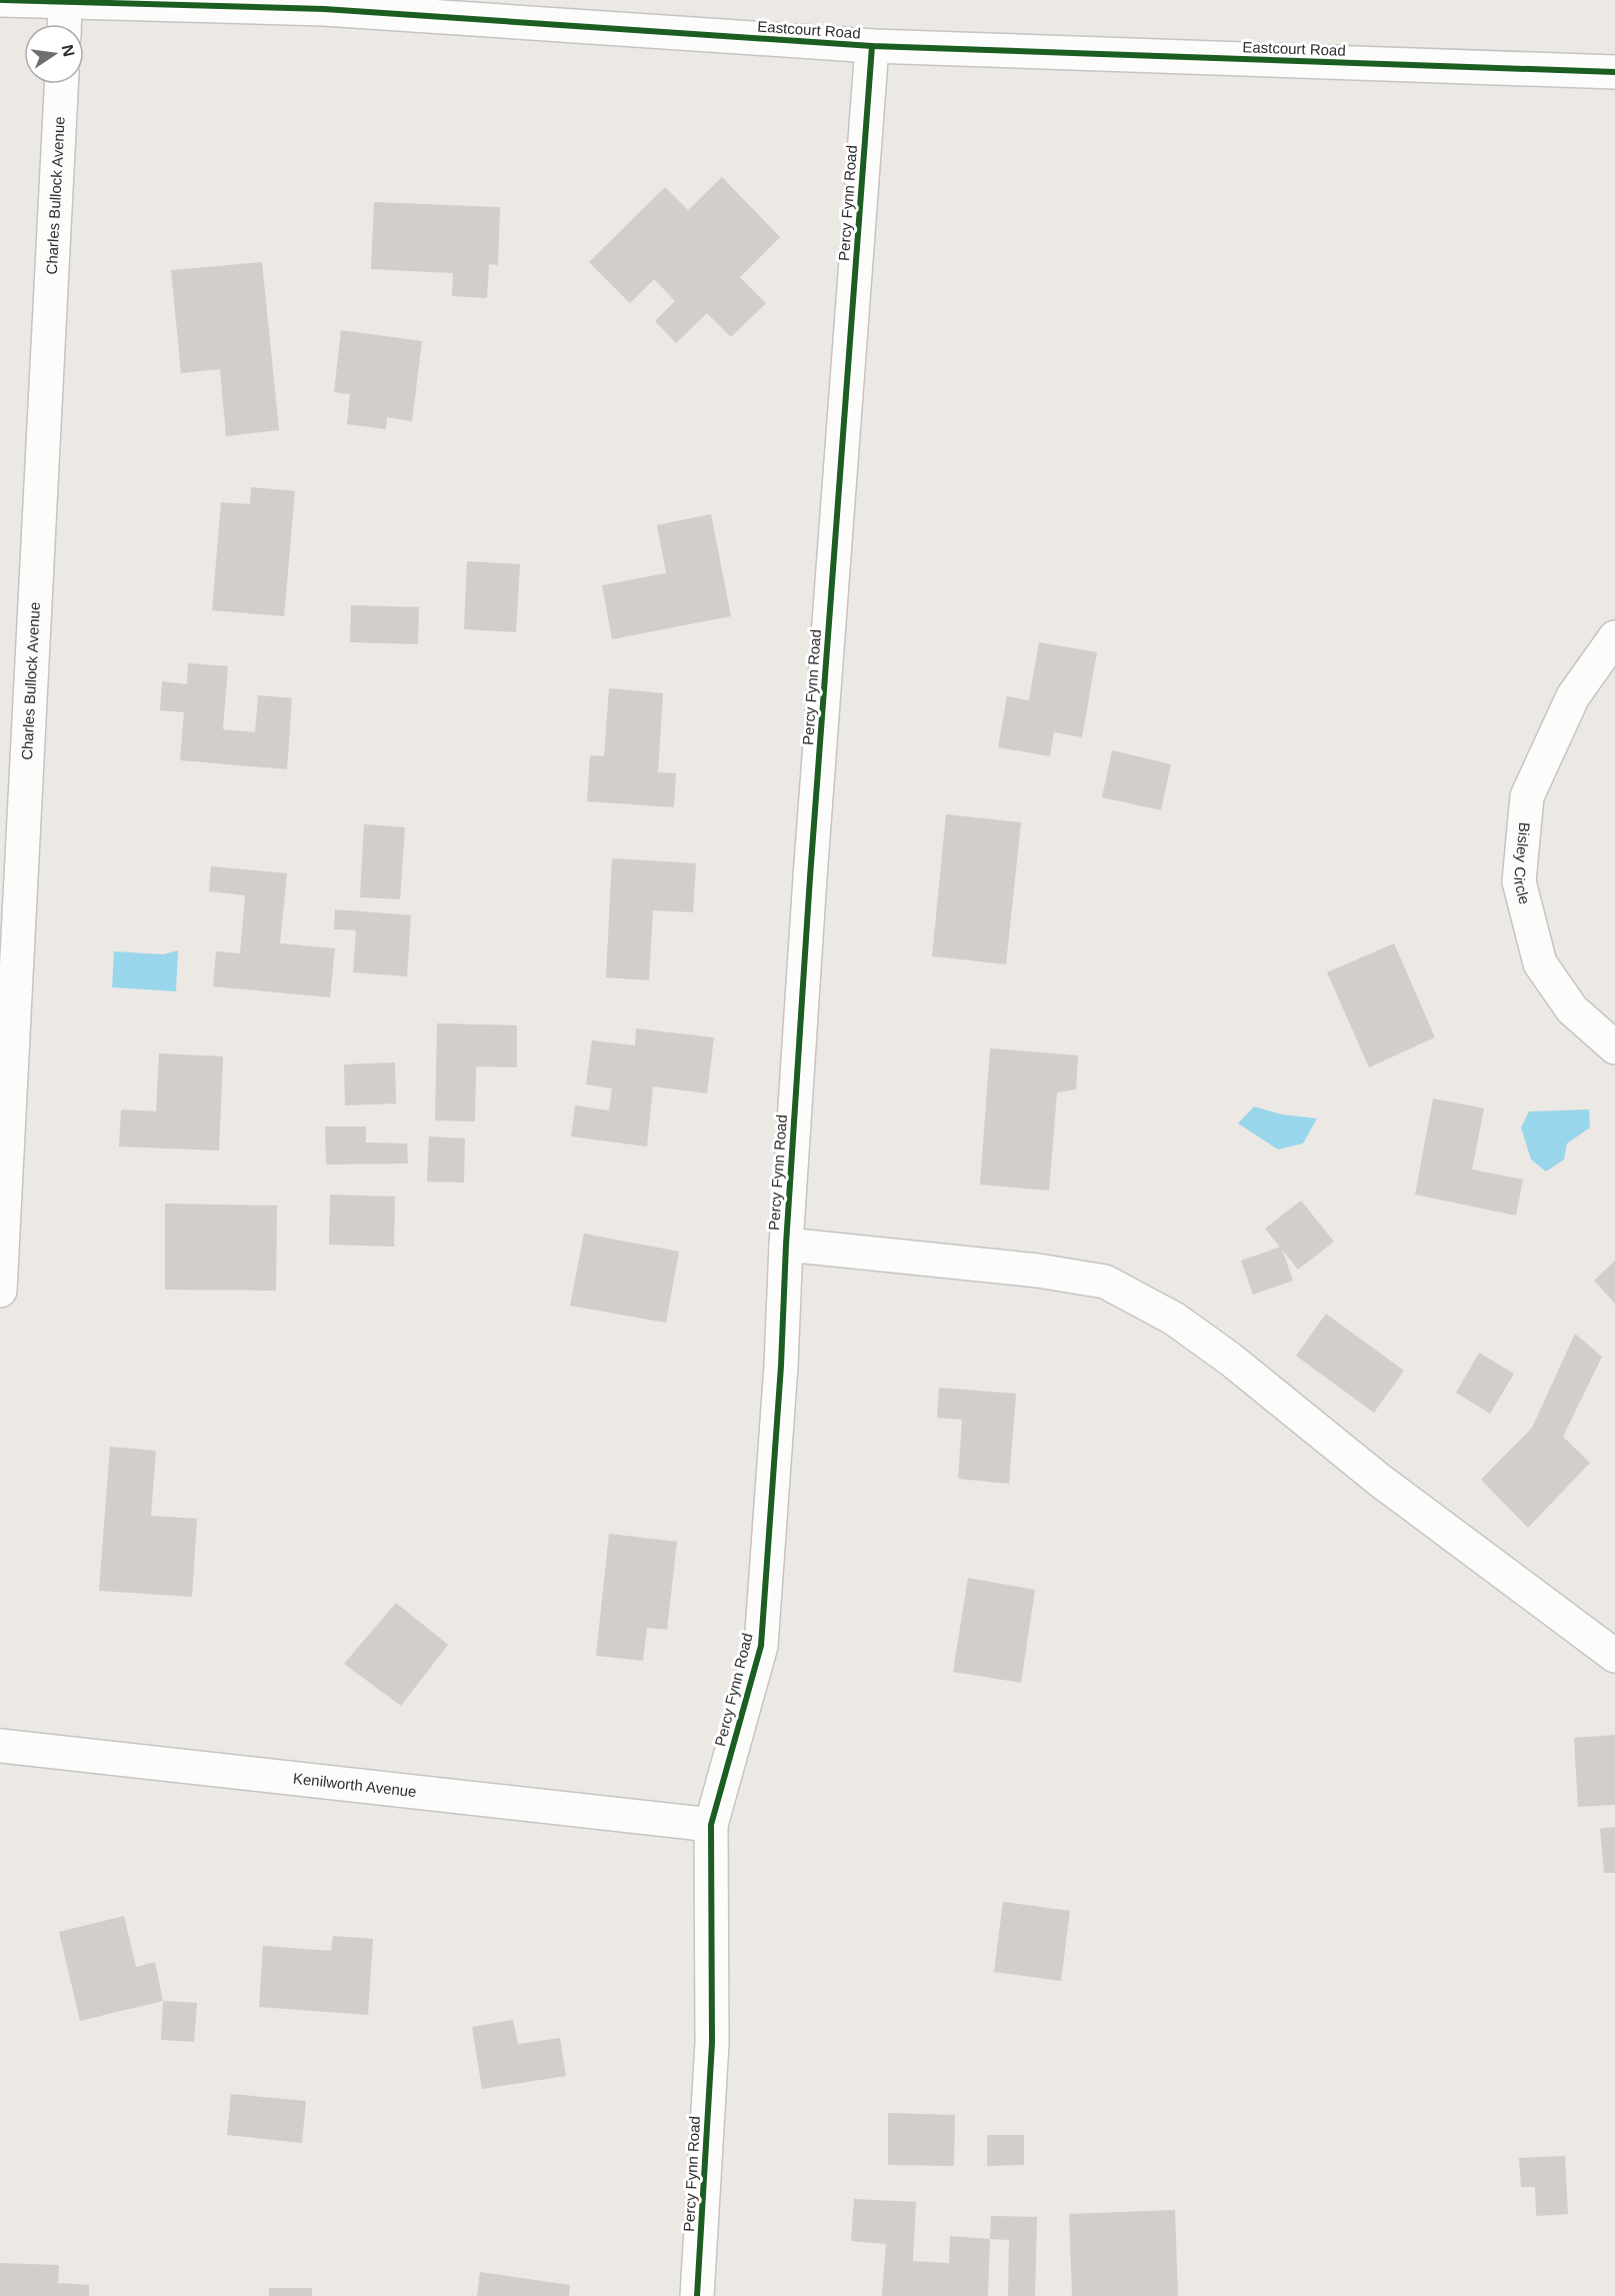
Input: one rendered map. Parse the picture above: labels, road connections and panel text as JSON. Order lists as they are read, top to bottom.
{
  "streets": {
    "street": [
      "Eastcourt Road",
      "Charles Bullock Avenue",
      "Percy Fynn Road",
      "Bisley Circle",
      "Kenilworth Avenue"
    ]
  },
  "crossings": [
    ["Eastcourt Road", "Percy Fynn Road"],
    ["Percy Fynn Road", "Kenilworth Avenue"]
  ],
  "north": "right"
}
